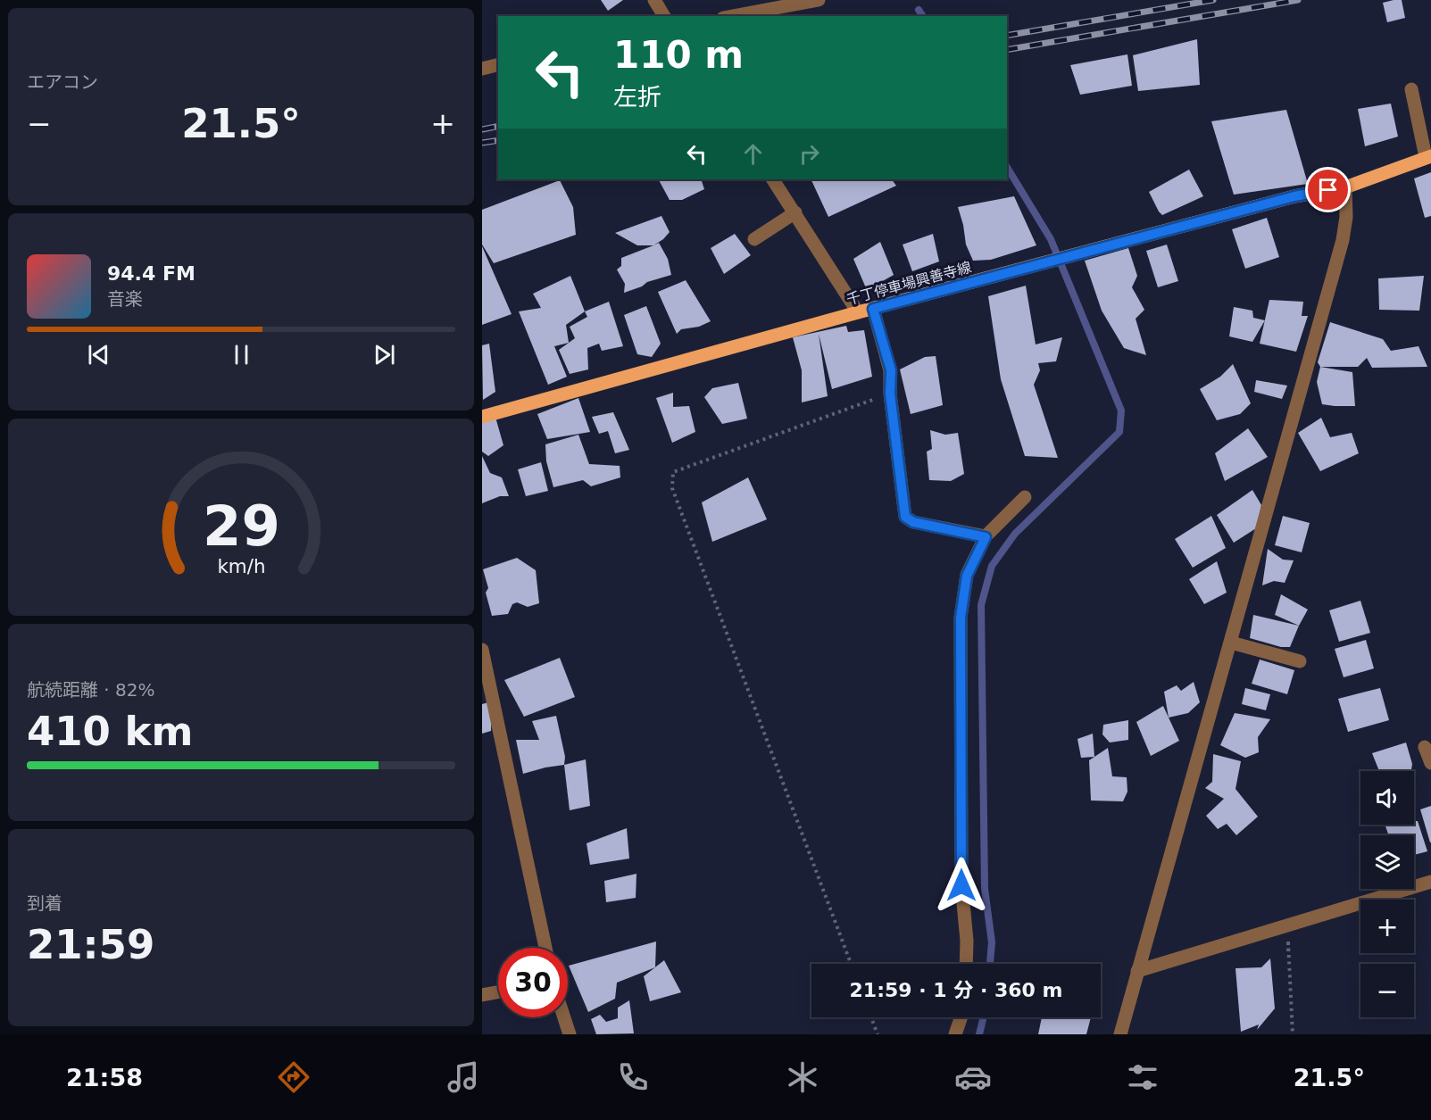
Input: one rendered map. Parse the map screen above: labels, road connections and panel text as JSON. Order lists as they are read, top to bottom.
{
  "streets": {
    "main road": ["千丁停車場興善寺線"]
  },
  "page": {
    "tile": [
      "エアコン",
      ["航続距離 · 82%", "410 km"],
      ["到着", "21:59"]
    ],
    "turn": ["110 m", "左折"],
    "heat": ["−", "21.5°", "+"],
    "song": ["94.4 FM", "音楽"],
    "map_buttons": ["+", "−"],
    "limit": "30",
    "trip": "21:59 · 1 分 · 360 m",
    "tabs": ["21:58", "21.5°"],
    "gauge": ["29", "km/h"]
  }
}
